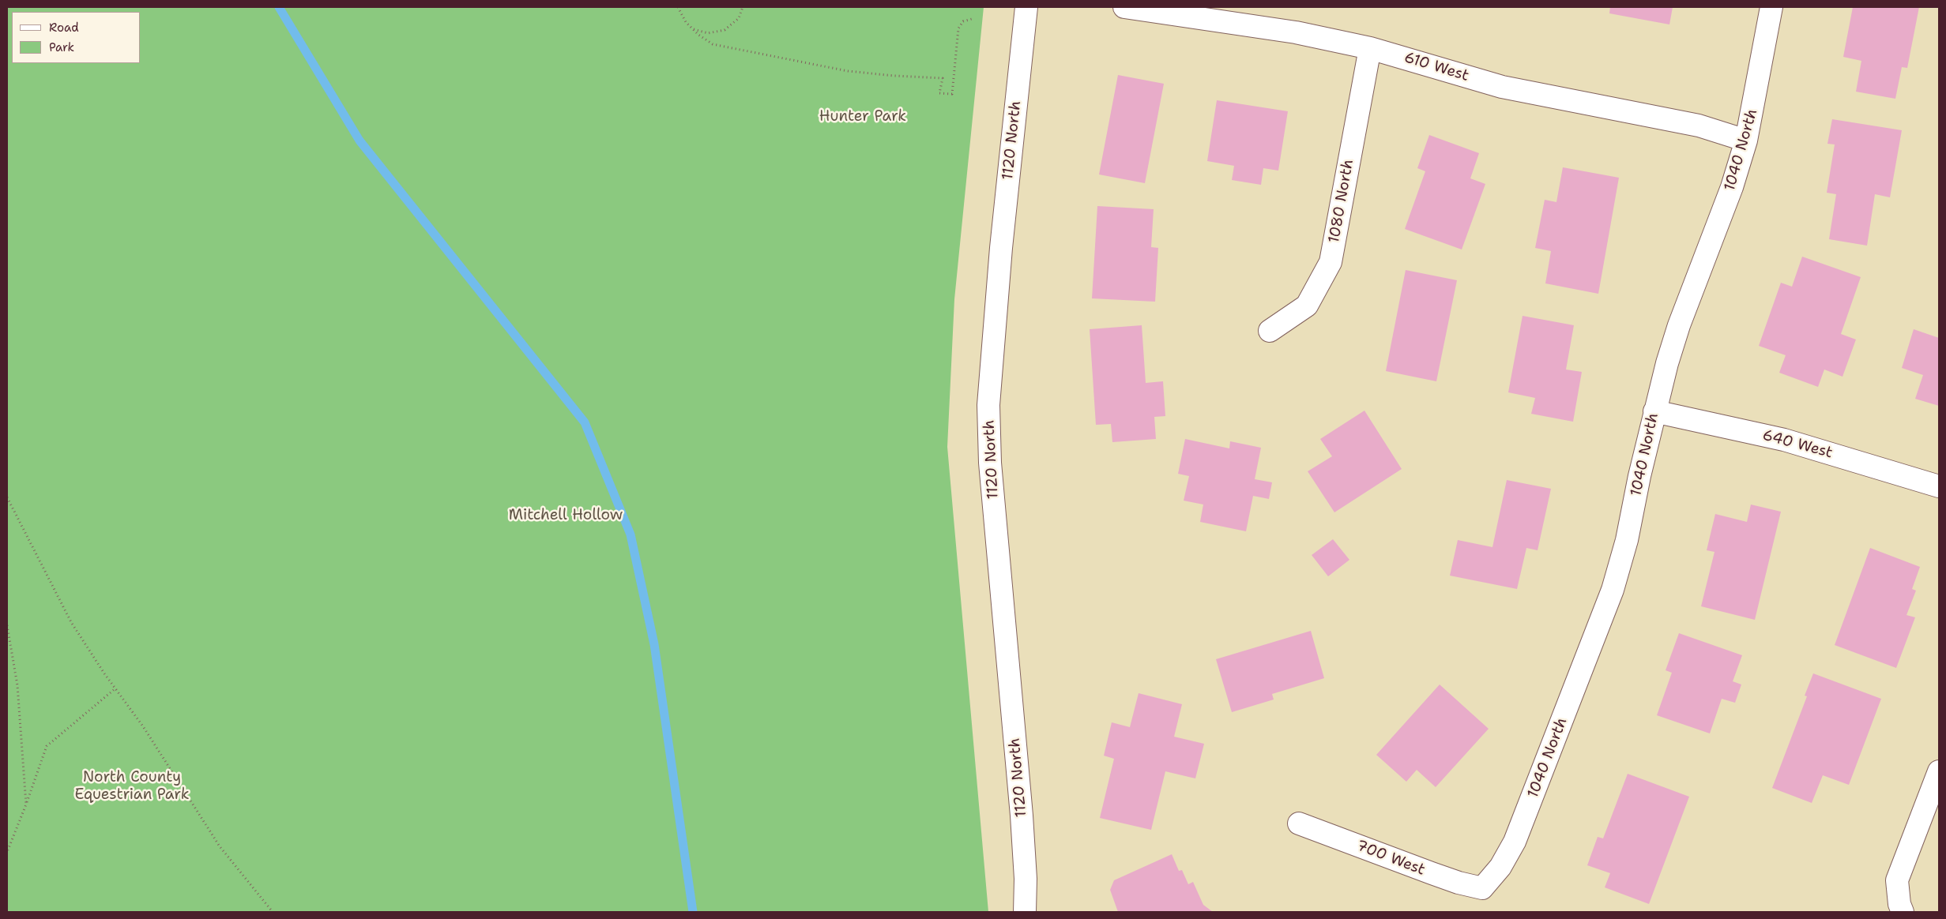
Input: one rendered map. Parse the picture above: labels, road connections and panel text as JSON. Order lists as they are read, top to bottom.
{
  "streets": {
    "street": [
      "610 West",
      "1120 North",
      "1040 North",
      "1080 North",
      "640 West",
      "700 West"
    ]
  },
  "crossings": [
    ["610 West", "1040 North"],
    ["610 West", "1080 North"],
    ["1040 North", "640 West"],
    ["1040 North", "700 West"]
  ],
  "parks": ["Hunter Park", "Mitchell Hollow", "North County Equestrian Park"],
  "legend": ["Road", "Park"]
}
